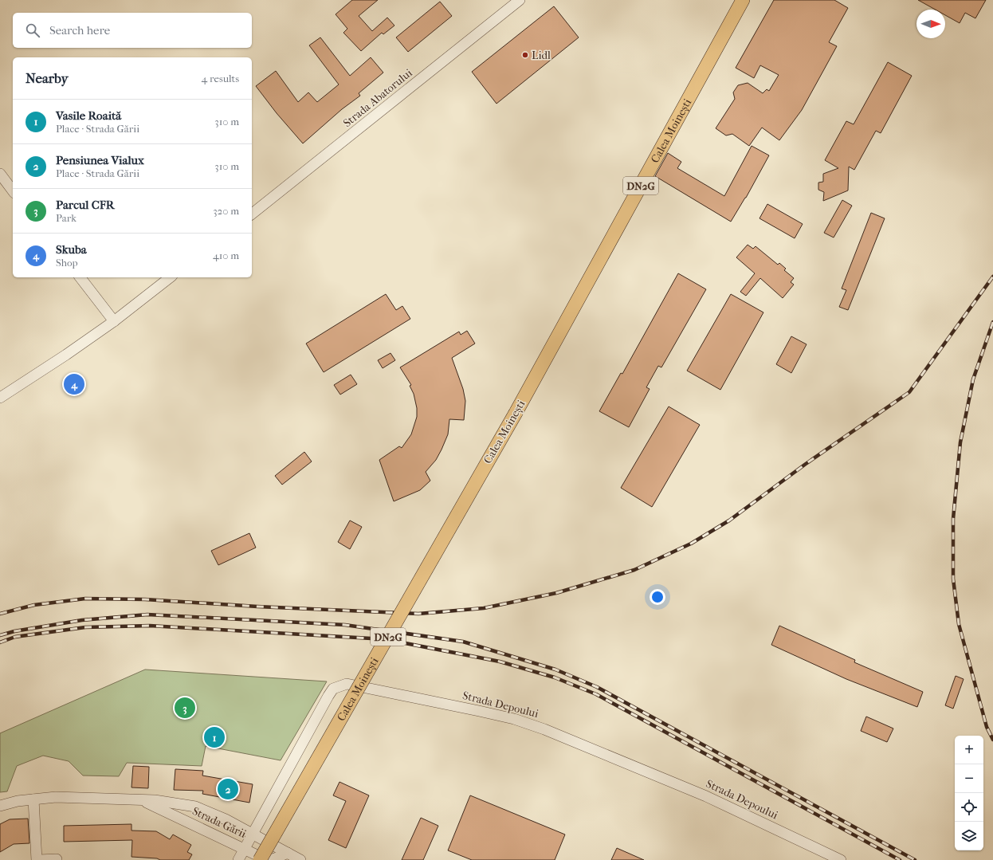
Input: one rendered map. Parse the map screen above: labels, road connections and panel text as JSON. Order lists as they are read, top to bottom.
{
  "streets": {
    "main road": ["Calea Moinești", "DN2G"],
    "street": ["Strada Abatorului", "Strada Depoului", "Strada Gării"]
  },
  "crossings": [
    ["Strada Depoului", "Strada Gării"]
  ],
  "places": ["Lidl"],
  "north": "right",
  "page": {
    "search": "Search here",
    "heading": ["Nearby", "4 results"],
    "list": [
      {
        "mark": "1",
        "name": "Vasile Roaită",
        "note": "Place · Strada Gării",
        "value": "310 m"
      },
      {
        "mark": "2",
        "name": "Pensiunea Vialux",
        "note": "Place · Strada Gării",
        "value": "310 m"
      },
      {
        "mark": "3",
        "name": "Parcul CFR",
        "note": "Park",
        "value": "320 m"
      },
      {
        "mark": "4",
        "name": "Skuba",
        "note": "Shop",
        "value": "410 m"
      }
    ],
    "pins": [
      "4",
      "3",
      "1",
      "2"
    ],
    "map_buttons": ["+", "−"]
  }
}
